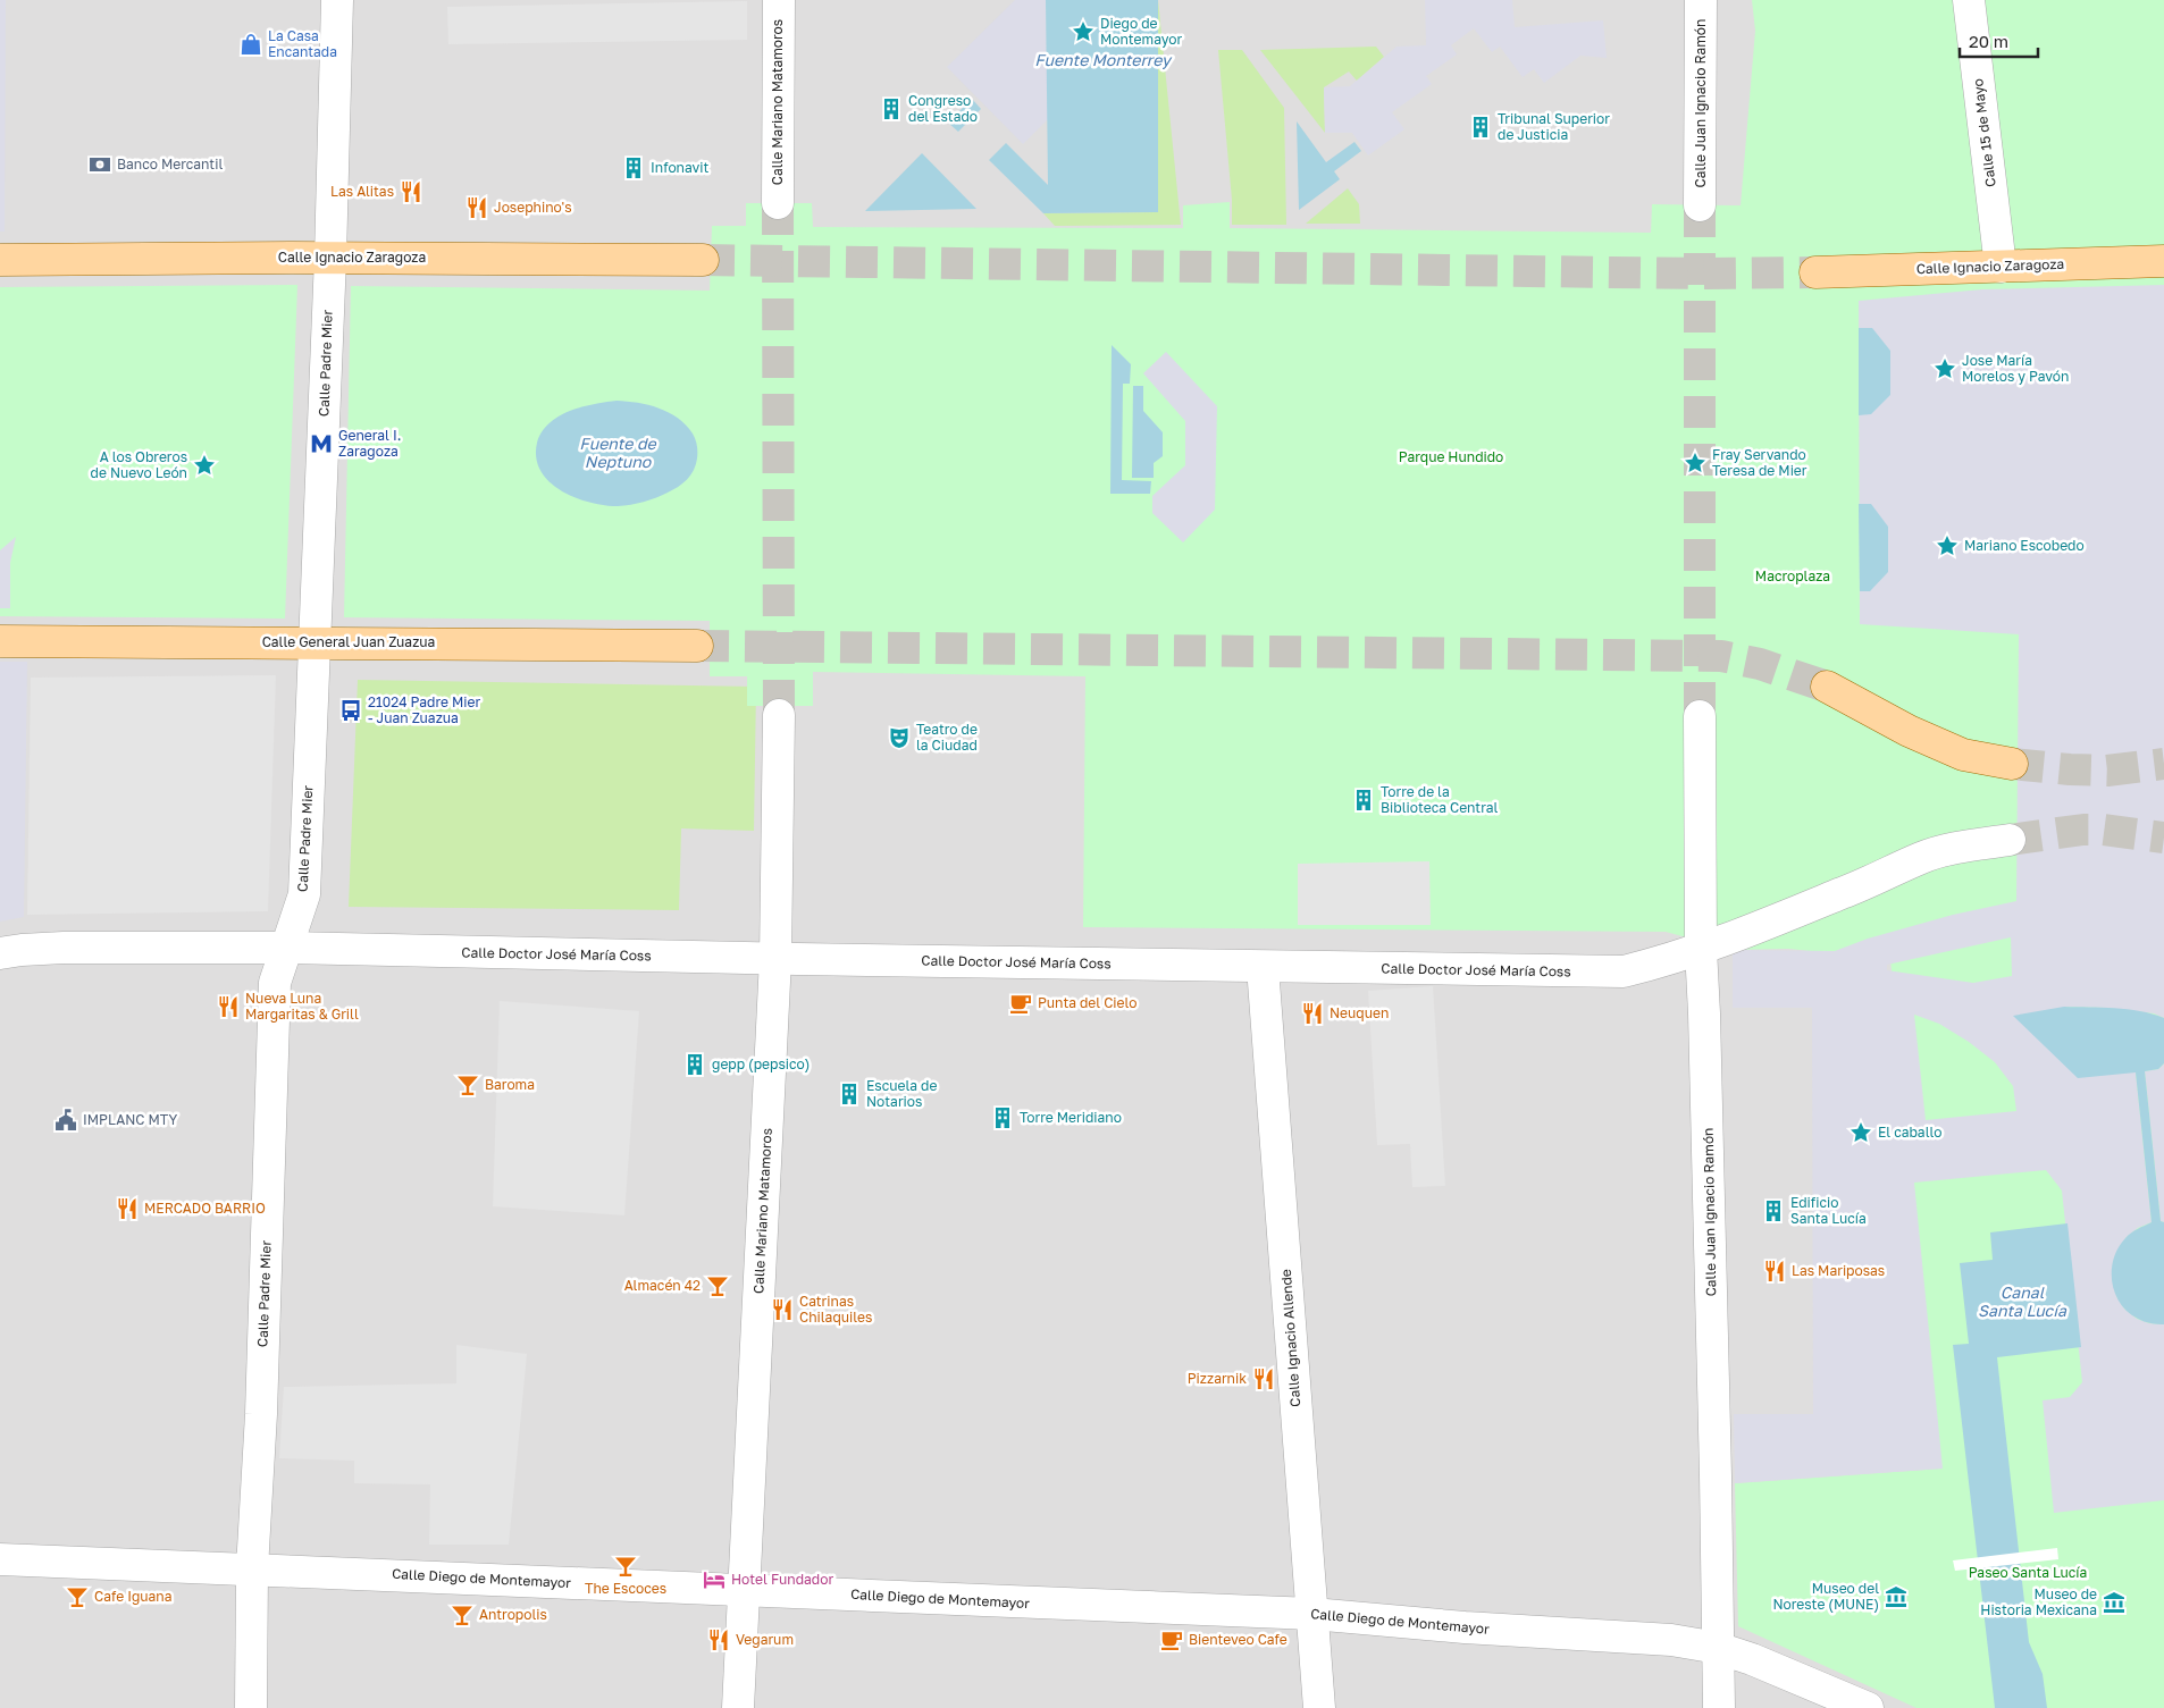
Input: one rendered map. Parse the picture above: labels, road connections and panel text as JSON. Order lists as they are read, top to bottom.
{
  "streets": {
    "main road": ["Calle Ignacio Zaragoza", "Calle General Juan Zuazua"],
    "street": [
      "Calle Mariano Matamoros",
      "Calle Juan Ignacio Ramón",
      "Calle 15 de Mayo",
      "Calle Padre Mier",
      "Calle Doctor José María Coss",
      "Calle Ignacio Allende",
      "Calle Diego de Montemayor"
    ]
  },
  "crossings": [
    ["Calle Mariano Matamoros", "Calle Doctor José María Coss"],
    ["Calle Mariano Matamoros", "Calle Diego de Montemayor"],
    ["Calle Juan Ignacio Ramón", "Calle Doctor José María Coss"],
    ["Calle Juan Ignacio Ramón", "Calle Diego de Montemayor"],
    ["Calle 15 de Mayo", "Calle Ignacio Zaragoza"],
    ["Calle Ignacio Zaragoza", "Calle Padre Mier"],
    ["Calle Padre Mier", "Calle General Juan Zuazua"],
    ["Calle Padre Mier", "Calle Doctor José María Coss"],
    ["Calle Padre Mier", "Calle Diego de Montemayor"],
    ["Calle Doctor José María Coss", "Calle Ignacio Allende"],
    ["Calle Ignacio Allende", "Calle Diego de Montemayor"]
  ],
  "water": ["Fuente Monterrey", "Fuente de Neptuno", "Canal Santa Lucía"],
  "parks": ["Parque Hundido", "Macroplaza", "Paseo Santa Lucía"],
  "places": {
    "place": [
      "Diego de Montemayor",
      "Jose María Morelos y Pavón",
      "Fray Servando Teresa de Mier",
      "A los Obreros de Nuevo León",
      "Mariano Escobedo",
      "El caballo"
    ],
    "shop": ["La Casa Encantada"],
    "building": [
      "Congreso del Estado",
      "Tribunal Superior de Justicia",
      "Infonavit",
      "Torre de la Biblioteca Central",
      "gepp (pepsico)",
      "Escuela de Notarios",
      "Torre Meridiano",
      "Edificio Santa Lucía"
    ],
    "bank": ["Banco Mercantil"],
    "restaurant": [
      "Las Alitas",
      "Josephino's",
      "Nueva Luna Margaritas & Grill",
      "Neuquen",
      "MERCADO BARRIO",
      "Las Mariposas",
      "Catrinas Chilaquiles",
      "Pizzarnik",
      "Vegarum"
    ],
    "metro station": ["General I. Zaragoza"],
    "bus stop": ["21024 Padre Mier - Juan Zuazua"],
    "theatre": ["Teatro de la Ciudad"],
    "cafe": ["Punta del Cielo", "Bienteveo Cafe"],
    "bar": [
      "Baroma",
      "Almacén 42",
      "The Escoces",
      "Cafe Iguana",
      "Antropolis"
    ],
    "public building": ["IMPLANC MTY"],
    "hotel": ["Hotel Fundador"],
    "museum": ["Museo del Noreste (MUNE)", "Museo de Historia Mexicana"]
  },
  "scale_bar": "20 m"
}
